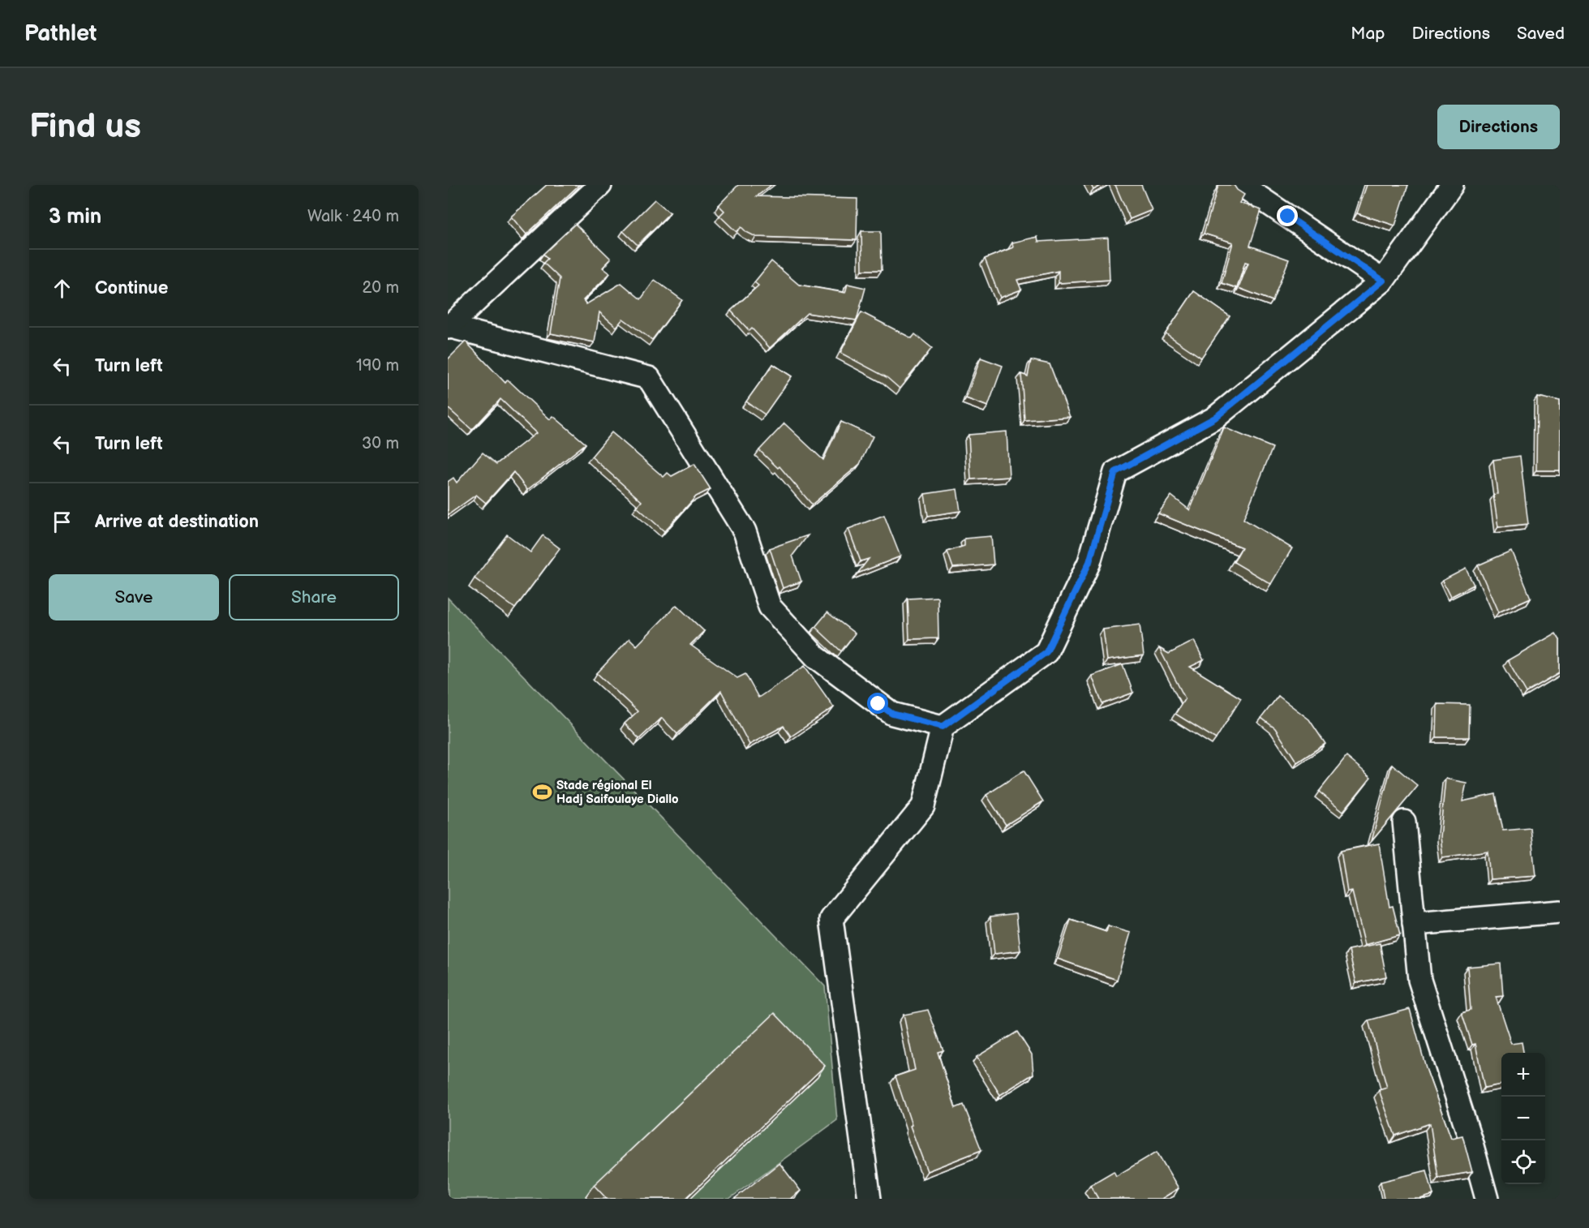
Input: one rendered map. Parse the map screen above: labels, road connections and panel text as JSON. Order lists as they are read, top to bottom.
{
  "places": {
    "sports": ["Stade régional El Hadj Saifoulaye Diallo"]
  },
  "page": {
    "header": "Pathlet",
    "nav": ["Map", "Directions", "Saved"],
    "buttons": [
      "Directions",
      ["Save", "Share"]
    ],
    "title": "Find us",
    "heading": ["3 min", "Walk · 240 m"],
    "list": [
      ["Continue", "20 m"],
      ["Turn left", "190 m"],
      ["Turn left", "30 m"],
      "Arrive at destination"
    ],
    "map_buttons": ["+", "−"]
  }
}
